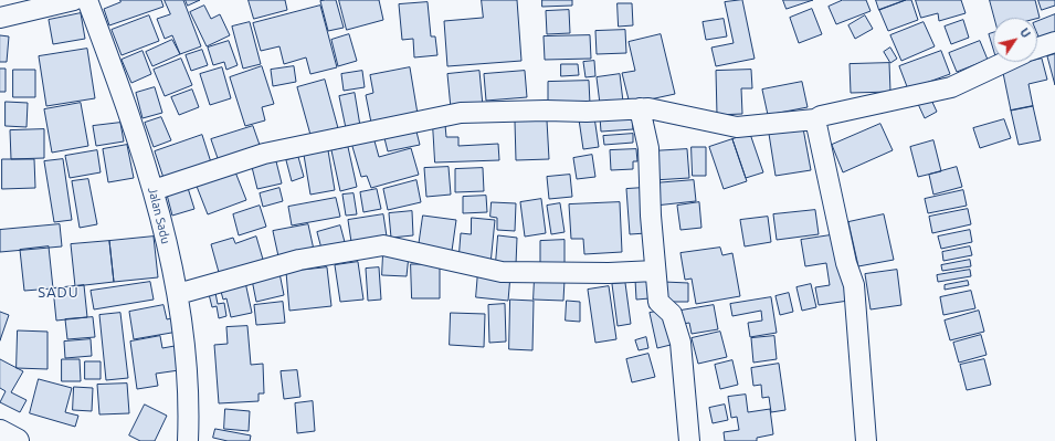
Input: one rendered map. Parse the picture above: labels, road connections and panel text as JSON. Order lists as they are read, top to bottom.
{
  "streets": {
    "street": ["Jalan Sadu"]
  },
  "districts": ["SADU"],
  "north": "top right"
}
